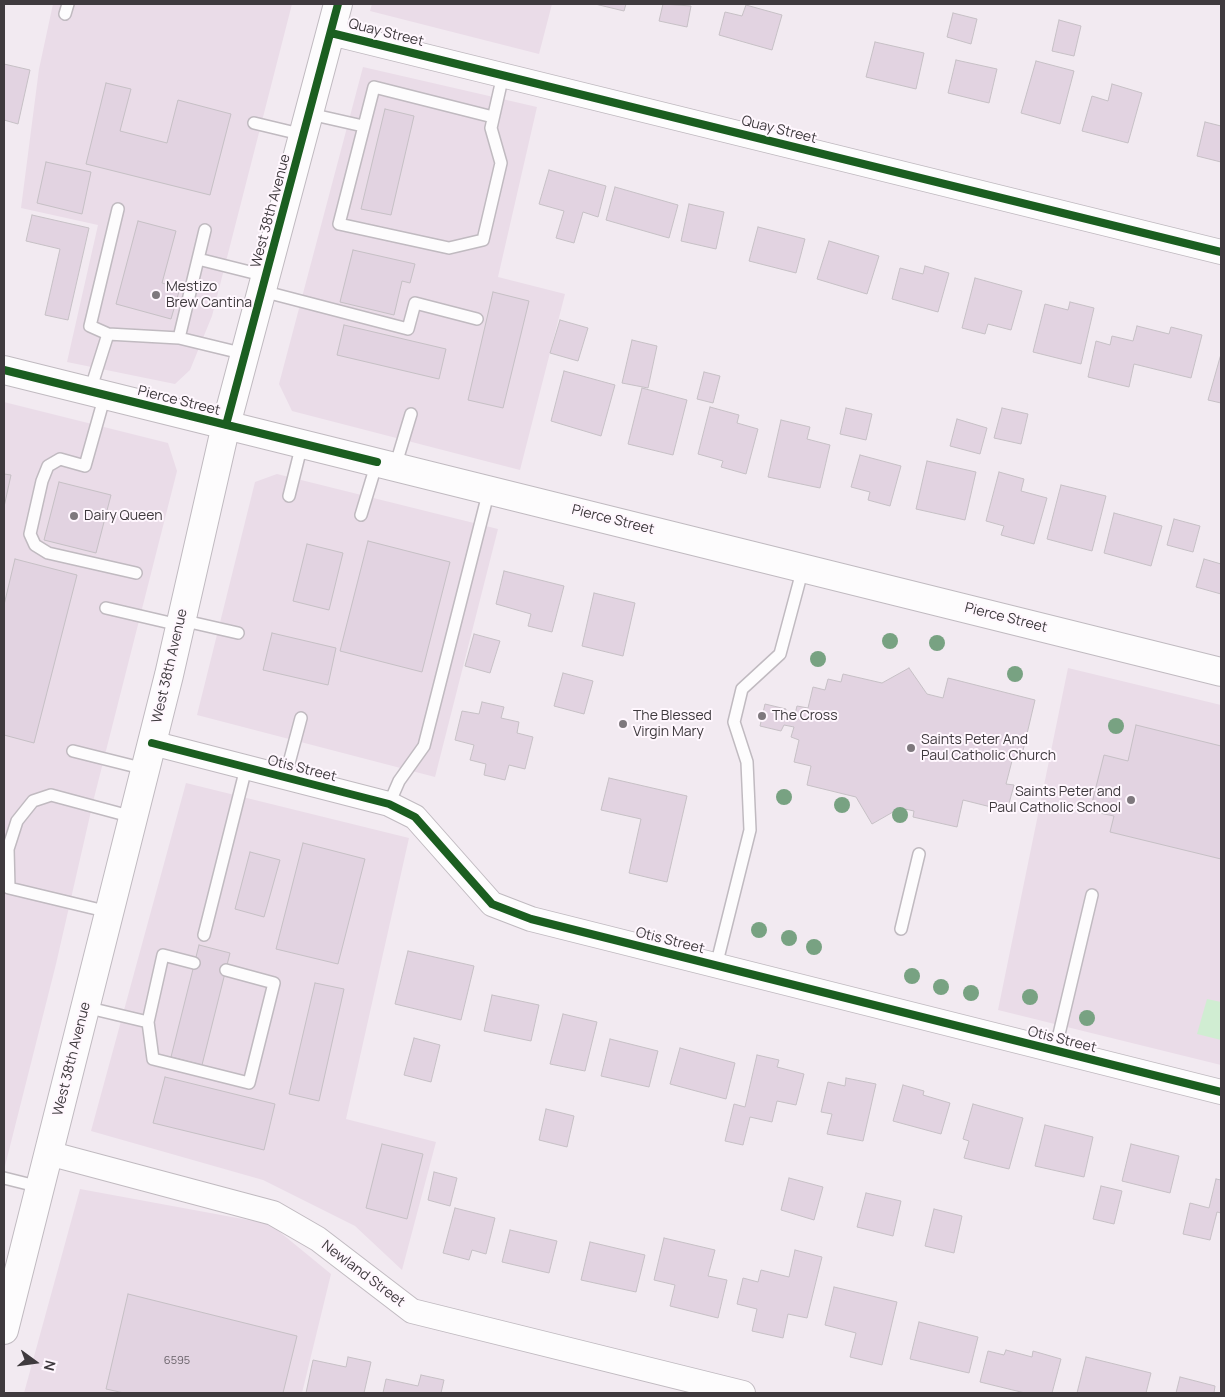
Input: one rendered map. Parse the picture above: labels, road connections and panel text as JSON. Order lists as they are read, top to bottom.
{
  "streets": {
    "main road": ["West 38th Avenue", "Pierce Street"],
    "street": ["Quay Street", "Otis Street", "Newland Street"]
  },
  "crossings": [
    ["Quay Street", "West 38th Avenue"],
    ["West 38th Avenue", "Pierce Street"],
    ["West 38th Avenue", "Otis Street"],
    ["West 38th Avenue", "Newland Street"]
  ],
  "places": [
    "Mestizo Brew Cantina",
    "Dairy Queen",
    "The Cross",
    "The Blessed Virgin Mary",
    "Saints Peter And Paul Catholic Church",
    "Saints Peter and Paul Catholic School"
  ],
  "house_numbers": ["6595"],
  "north": "right"
}
